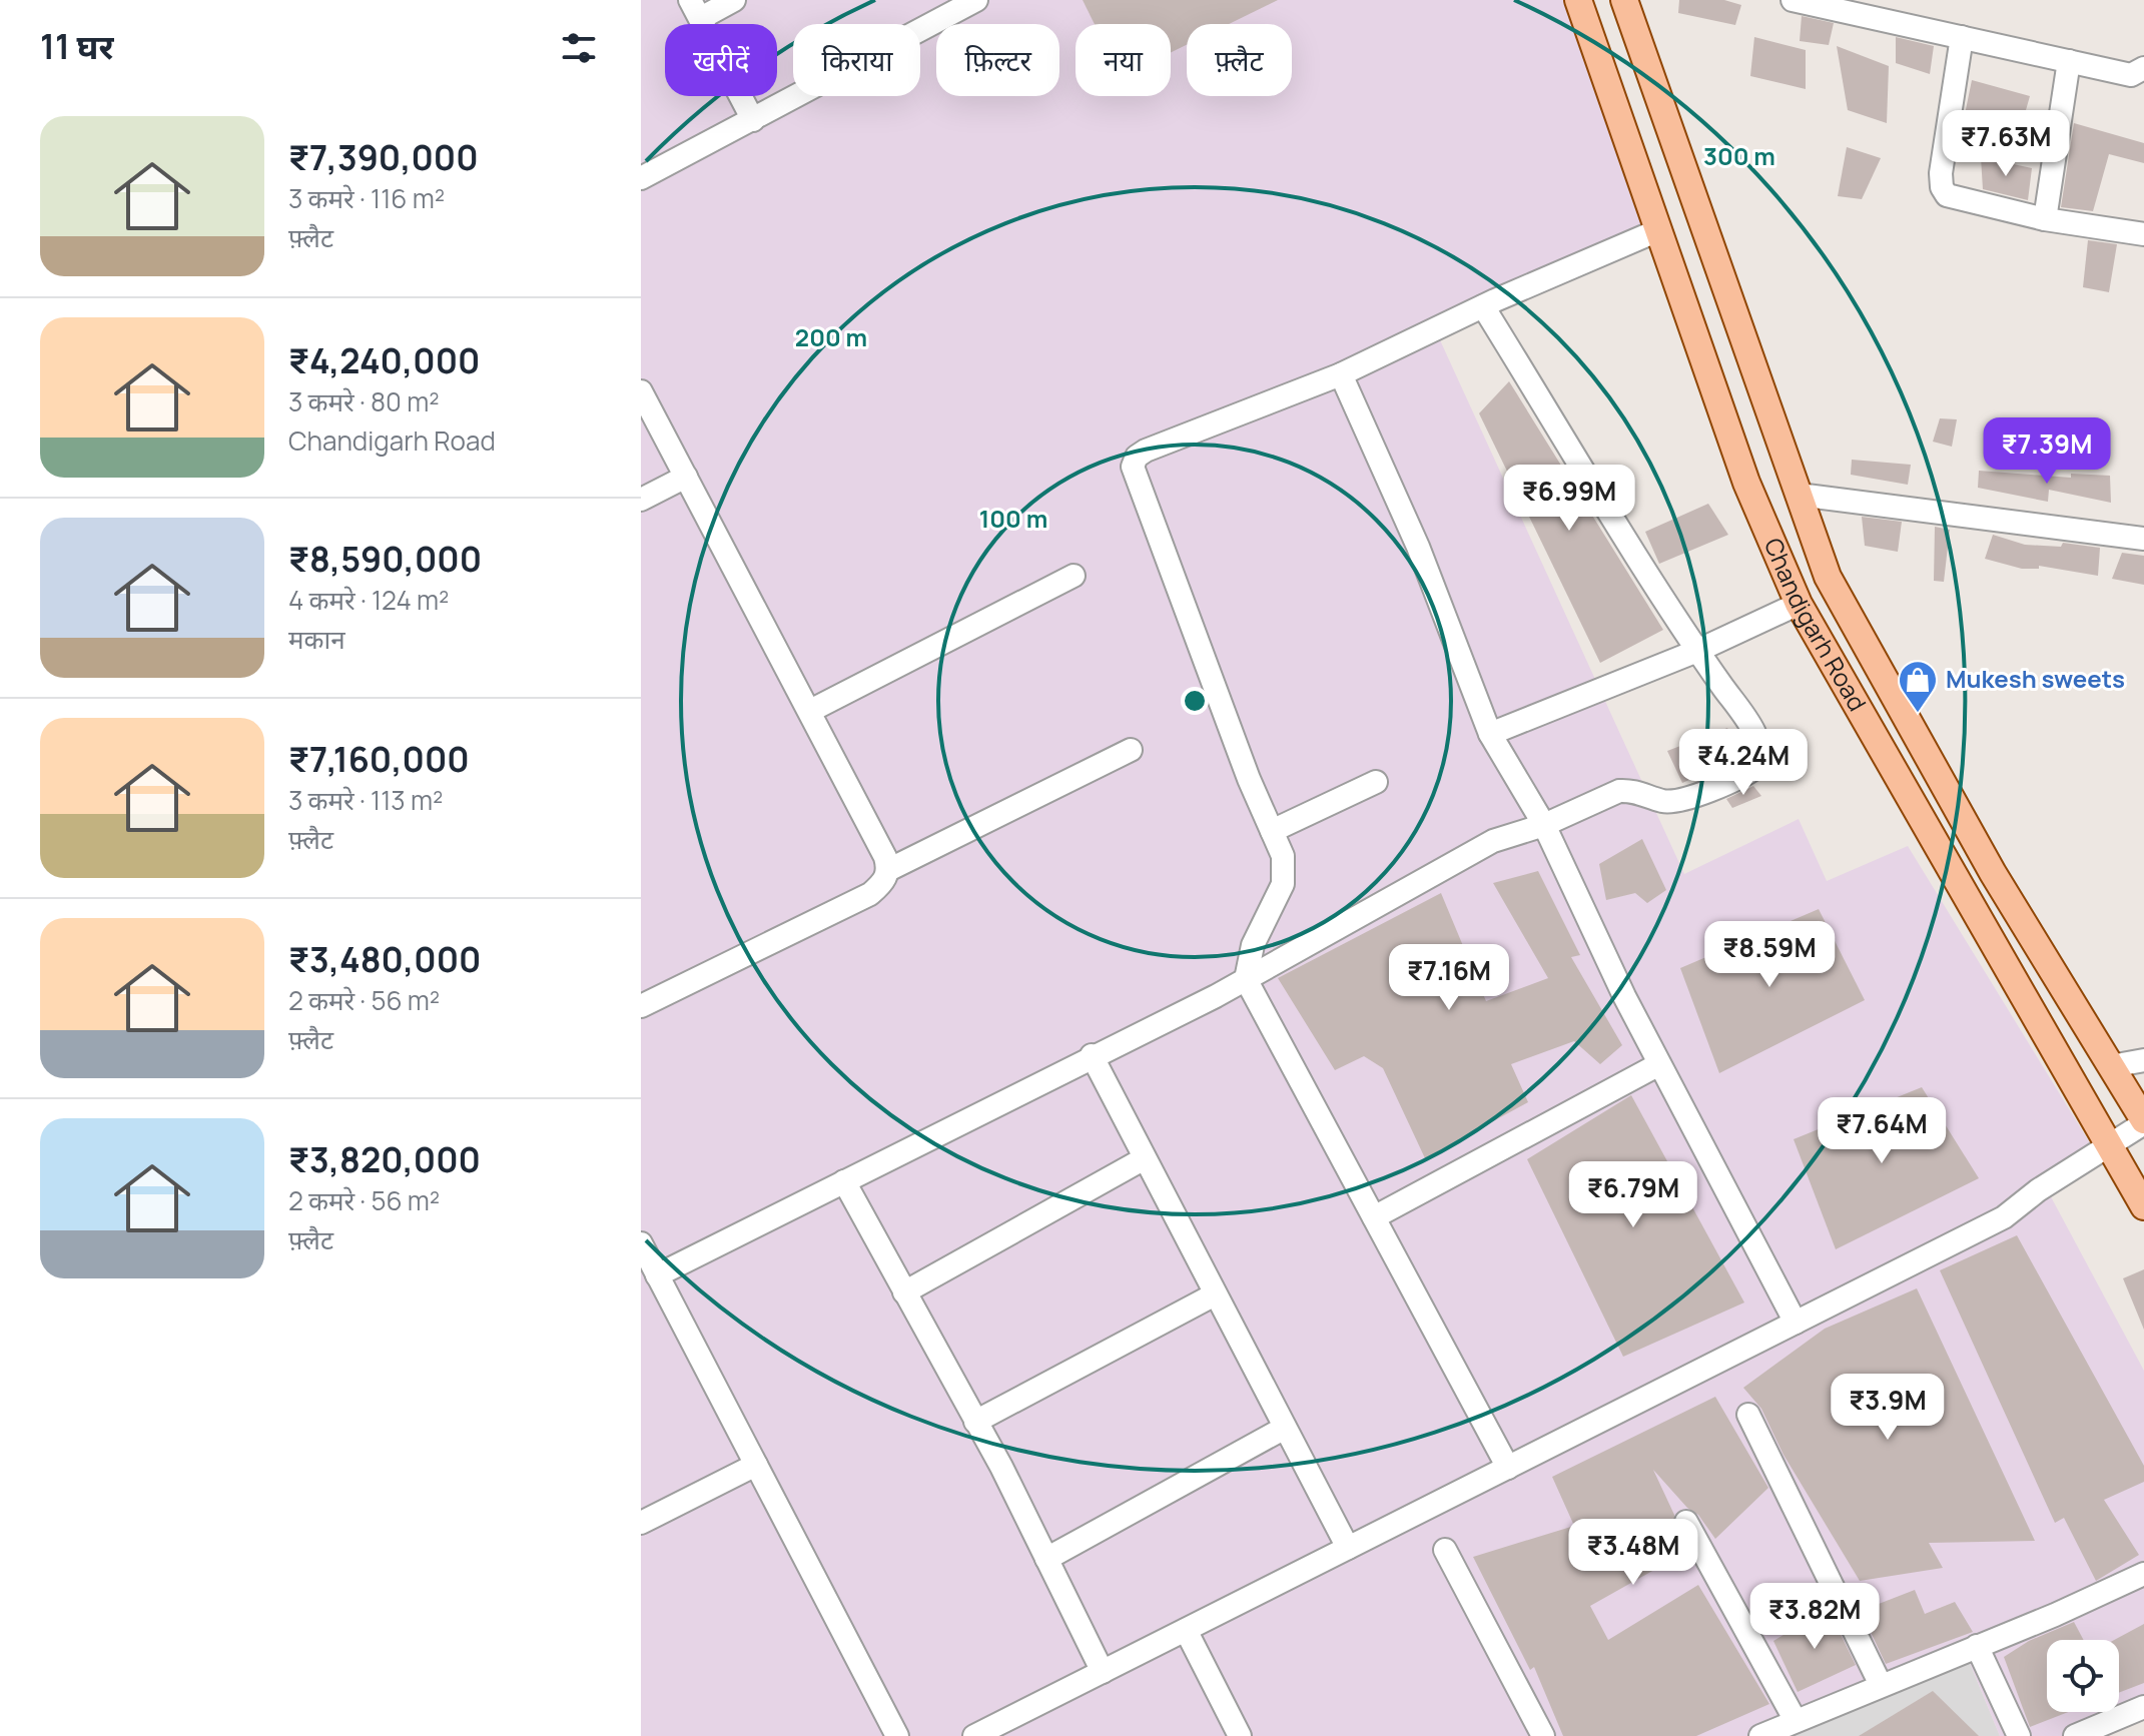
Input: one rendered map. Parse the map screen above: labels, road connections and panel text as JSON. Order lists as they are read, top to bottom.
{
  "streets": {
    "main road": ["Chandigarh Road"]
  },
  "places": {
    "shop": ["Mukesh sweets"]
  },
  "page": {
    "heading": "11 घर",
    "chip": [
      "खरीदें",
      "किराया",
      "फ़िल्टर",
      "नया",
      "फ़्लैट"
    ],
    "list": [
      {
        "name": "₹7,390,000",
        "note": "3 कमरे · 116 m² · फ़्लैट"
      },
      {
        "name": "₹4,240,000",
        "note": "3 कमरे · 80 m² · Chandigarh Road"
      },
      {
        "name": "₹8,590,000",
        "note": "4 कमरे · 124 m² · मकान"
      },
      {
        "name": "₹7,160,000",
        "note": "3 कमरे · 113 m² · फ़्लैट"
      },
      {
        "name": "₹3,480,000",
        "note": "2 कमरे · 56 m² · फ़्लैट"
      },
      {
        "name": "₹3,820,000",
        "note": "2 कमरे · 56 m² · फ़्लैट"
      }
    ],
    "price": [
      "₹7.63M",
      "₹7.39M",
      "₹6.99M",
      "₹4.24M",
      "₹8.59M",
      "₹7.16M",
      "₹7.64M",
      "₹6.79M",
      "₹3.9M",
      "₹3.48M",
      "₹3.82M"
    ]
  },
  "rings": ["300 m", "200 m", "100 m"]
}
